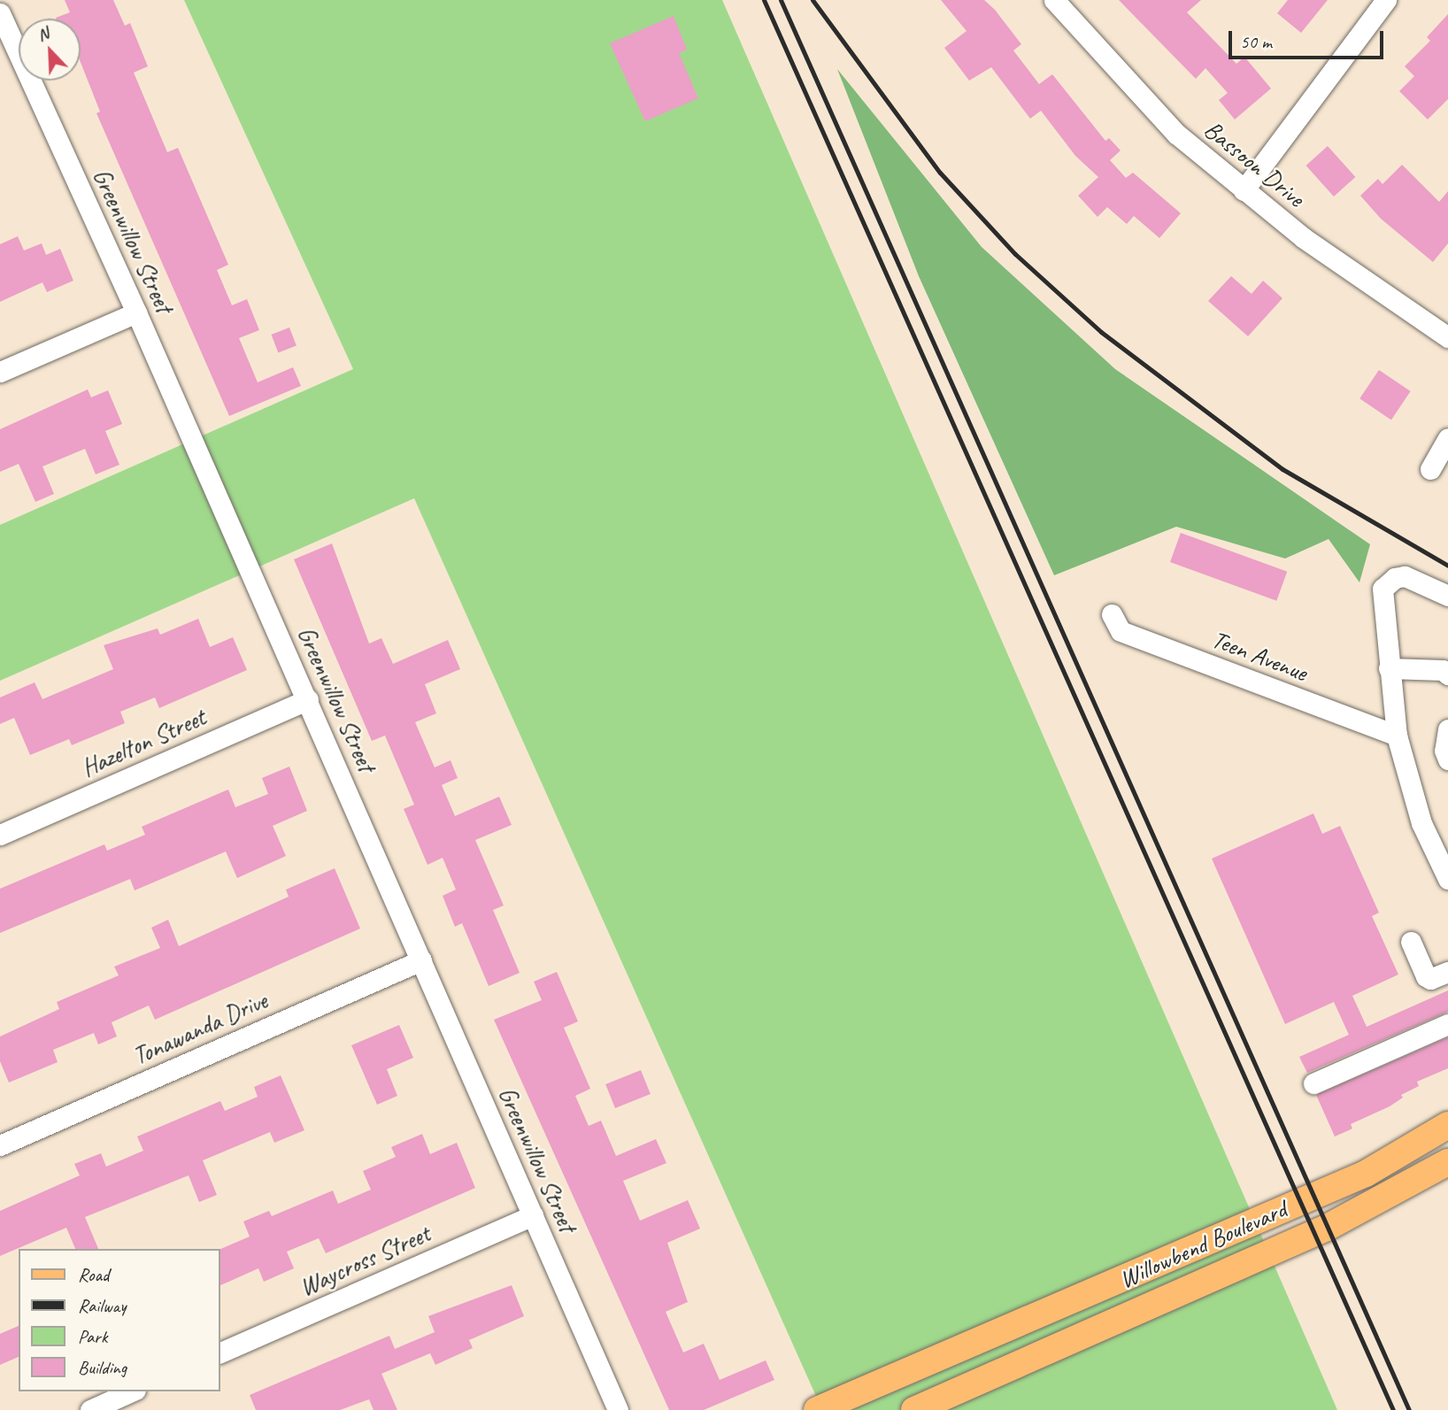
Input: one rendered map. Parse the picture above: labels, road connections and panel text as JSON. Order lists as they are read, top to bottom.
{
  "streets": {
    "main road": ["Willowbend Boulevard"],
    "street": [
      "Bassoon Drive",
      "Greenwillow Street",
      "Teen Avenue",
      "Hazelton Street",
      "Tonawanda Drive",
      "Waycross Street"
    ]
  },
  "crossings": [
    ["Greenwillow Street", "Hazelton Street"],
    ["Greenwillow Street", "Tonawanda Drive"],
    ["Greenwillow Street", "Waycross Street"]
  ],
  "legend": [
    "Road",
    "Railway",
    "Park",
    "Building"
  ],
  "scale_bar": "50 m",
  "north": "top left"
}
